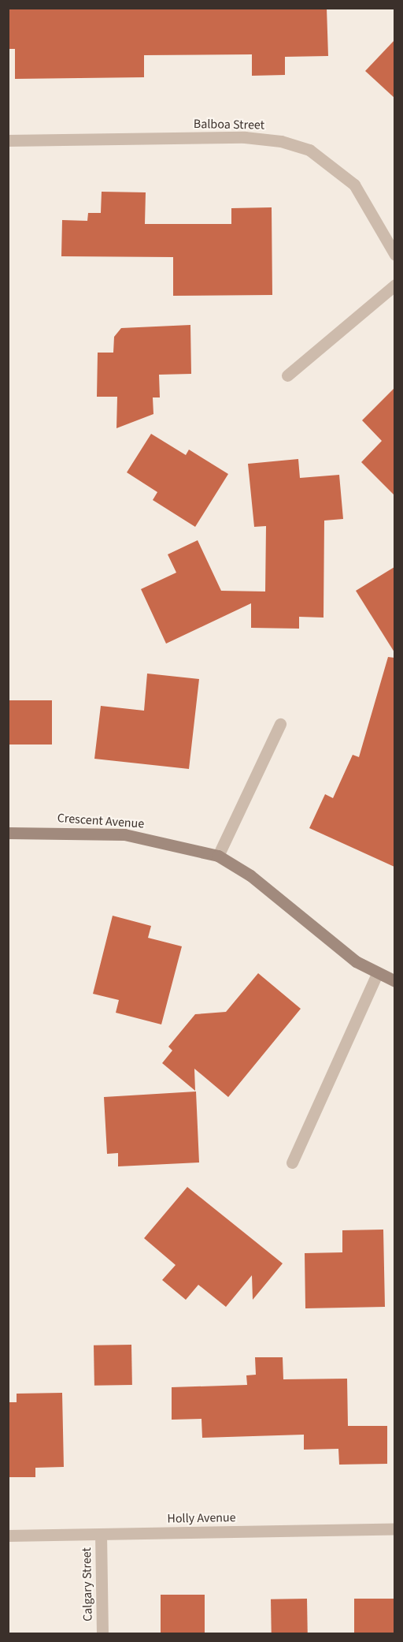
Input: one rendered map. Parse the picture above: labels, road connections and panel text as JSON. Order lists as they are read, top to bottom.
{
  "streets": {
    "street": [
      "Balboa Street",
      "Crescent Avenue",
      "Holly Avenue",
      "Calgary Street"
    ]
  },
  "crossings": [
    ["Holly Avenue", "Calgary Street"]
  ]
}
